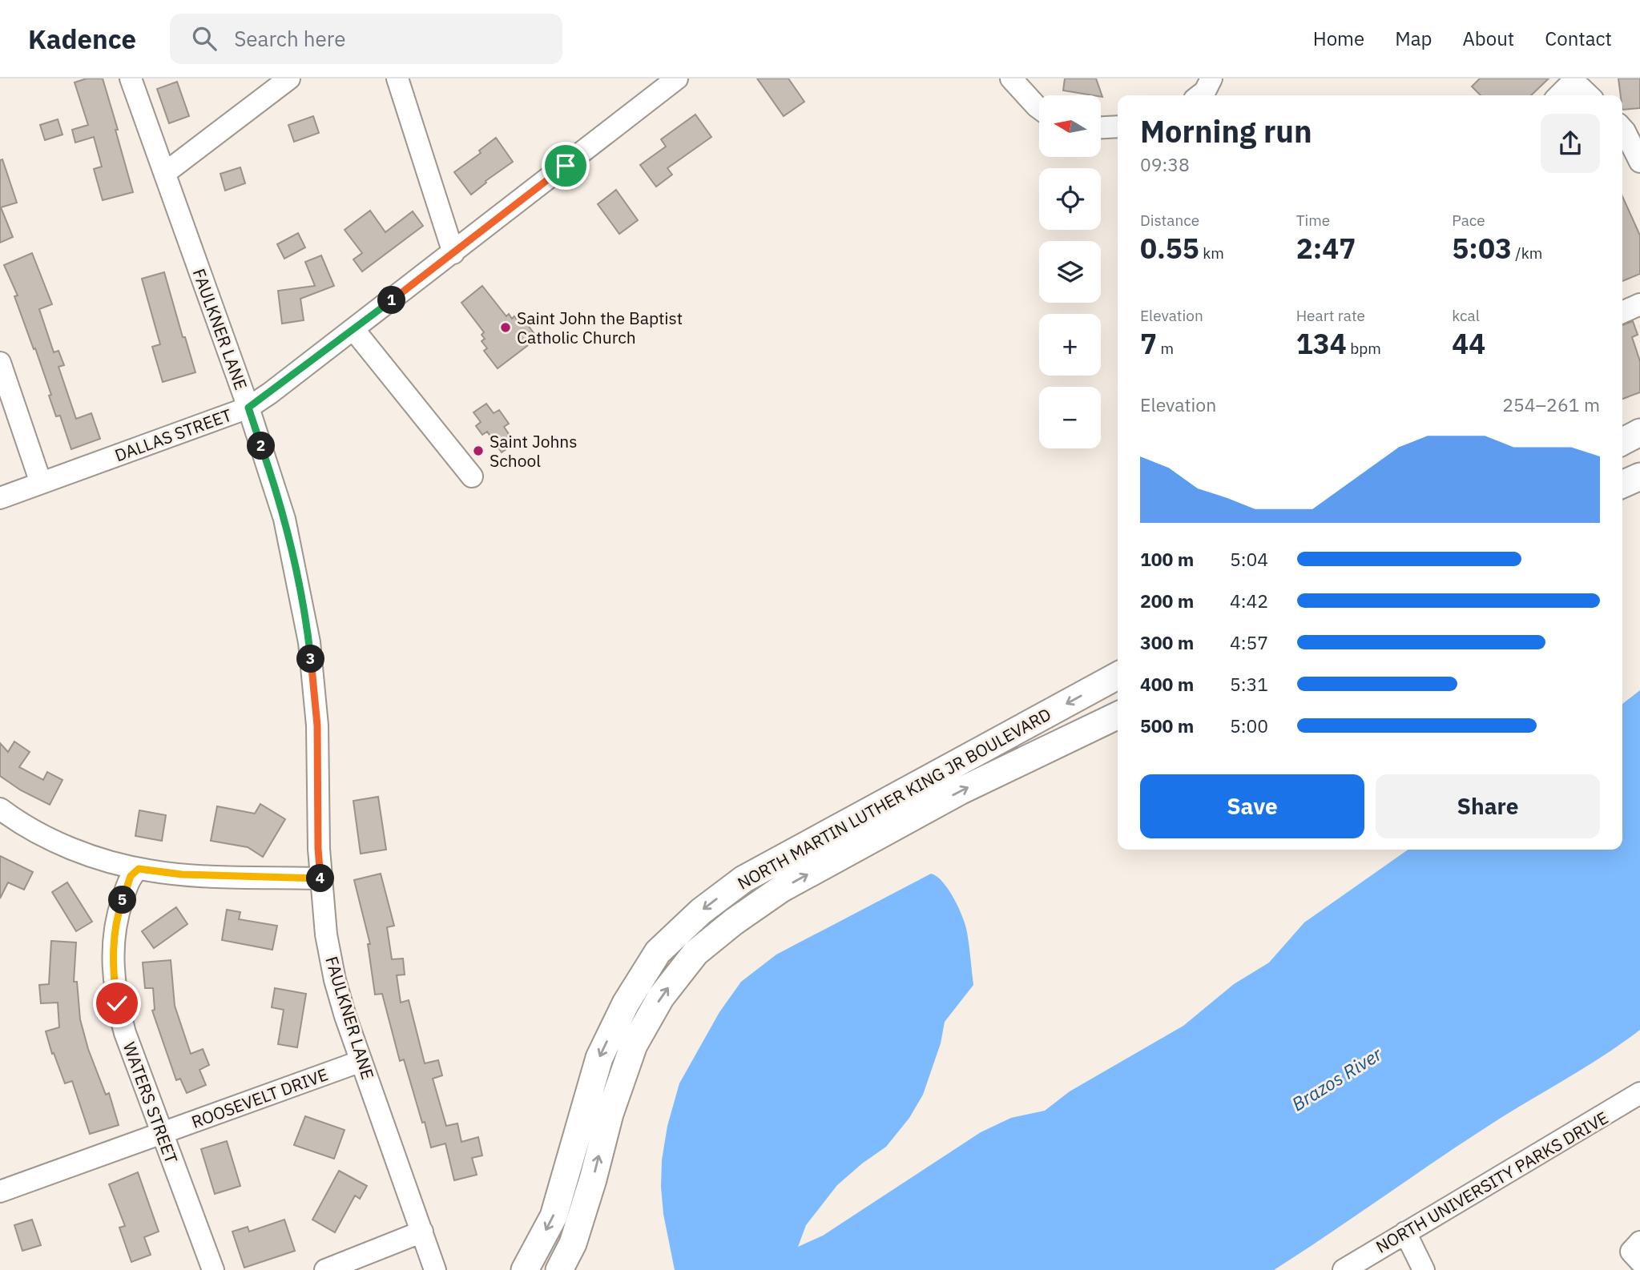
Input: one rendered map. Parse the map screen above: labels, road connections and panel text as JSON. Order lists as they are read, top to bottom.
{
  "streets": {
    "main road": ["NORTH MARTIN LUTHER KING JR BOULEVARD"],
    "street": [
      "FAULKNER LANE",
      "DALLAS STREET",
      "ROOSEVELT DRIVE",
      "WATERS STREET",
      "NORTH UNIVERSITY PARKS DRIVE"
    ]
  },
  "crossings": [
    ["FAULKNER LANE", "DALLAS STREET"],
    ["FAULKNER LANE", "ROOSEVELT DRIVE"],
    ["ROOSEVELT DRIVE", "WATERS STREET"]
  ],
  "water": ["Brazos River"],
  "places": ["Saint John the Baptist Catholic Church", "Saint Johns School"],
  "north": "left",
  "page": {
    "header": "Kadence",
    "search": "Search here",
    "nav": [
      "Home",
      "Map",
      "About",
      "Contact"
    ],
    "map_buttons": ["+", "−"],
    "heading": ["Morning run", "09:38"],
    "stats": [
      ["Distance", "0.55 km"],
      ["Time", "2:47"],
      ["Pace", "5:03 /km"],
      ["Elevation", "7 m"],
      ["Heart rate", "134 bpm"],
      ["kcal", "44"]
    ],
    "pins": [
      "1",
      "2",
      "3",
      "4",
      "5"
    ],
    "chart": ["Elevation", "254–261 m"],
    "list": [
      {
        "name": "100 m",
        "note": "5:04"
      },
      {
        "name": "200 m",
        "note": "4:42"
      },
      {
        "name": "300 m",
        "note": "4:57"
      },
      {
        "name": "400 m",
        "note": "5:31"
      },
      {
        "name": "500 m",
        "note": "5:00"
      }
    ],
    "buttons": ["Save", "Share"]
  }
}
